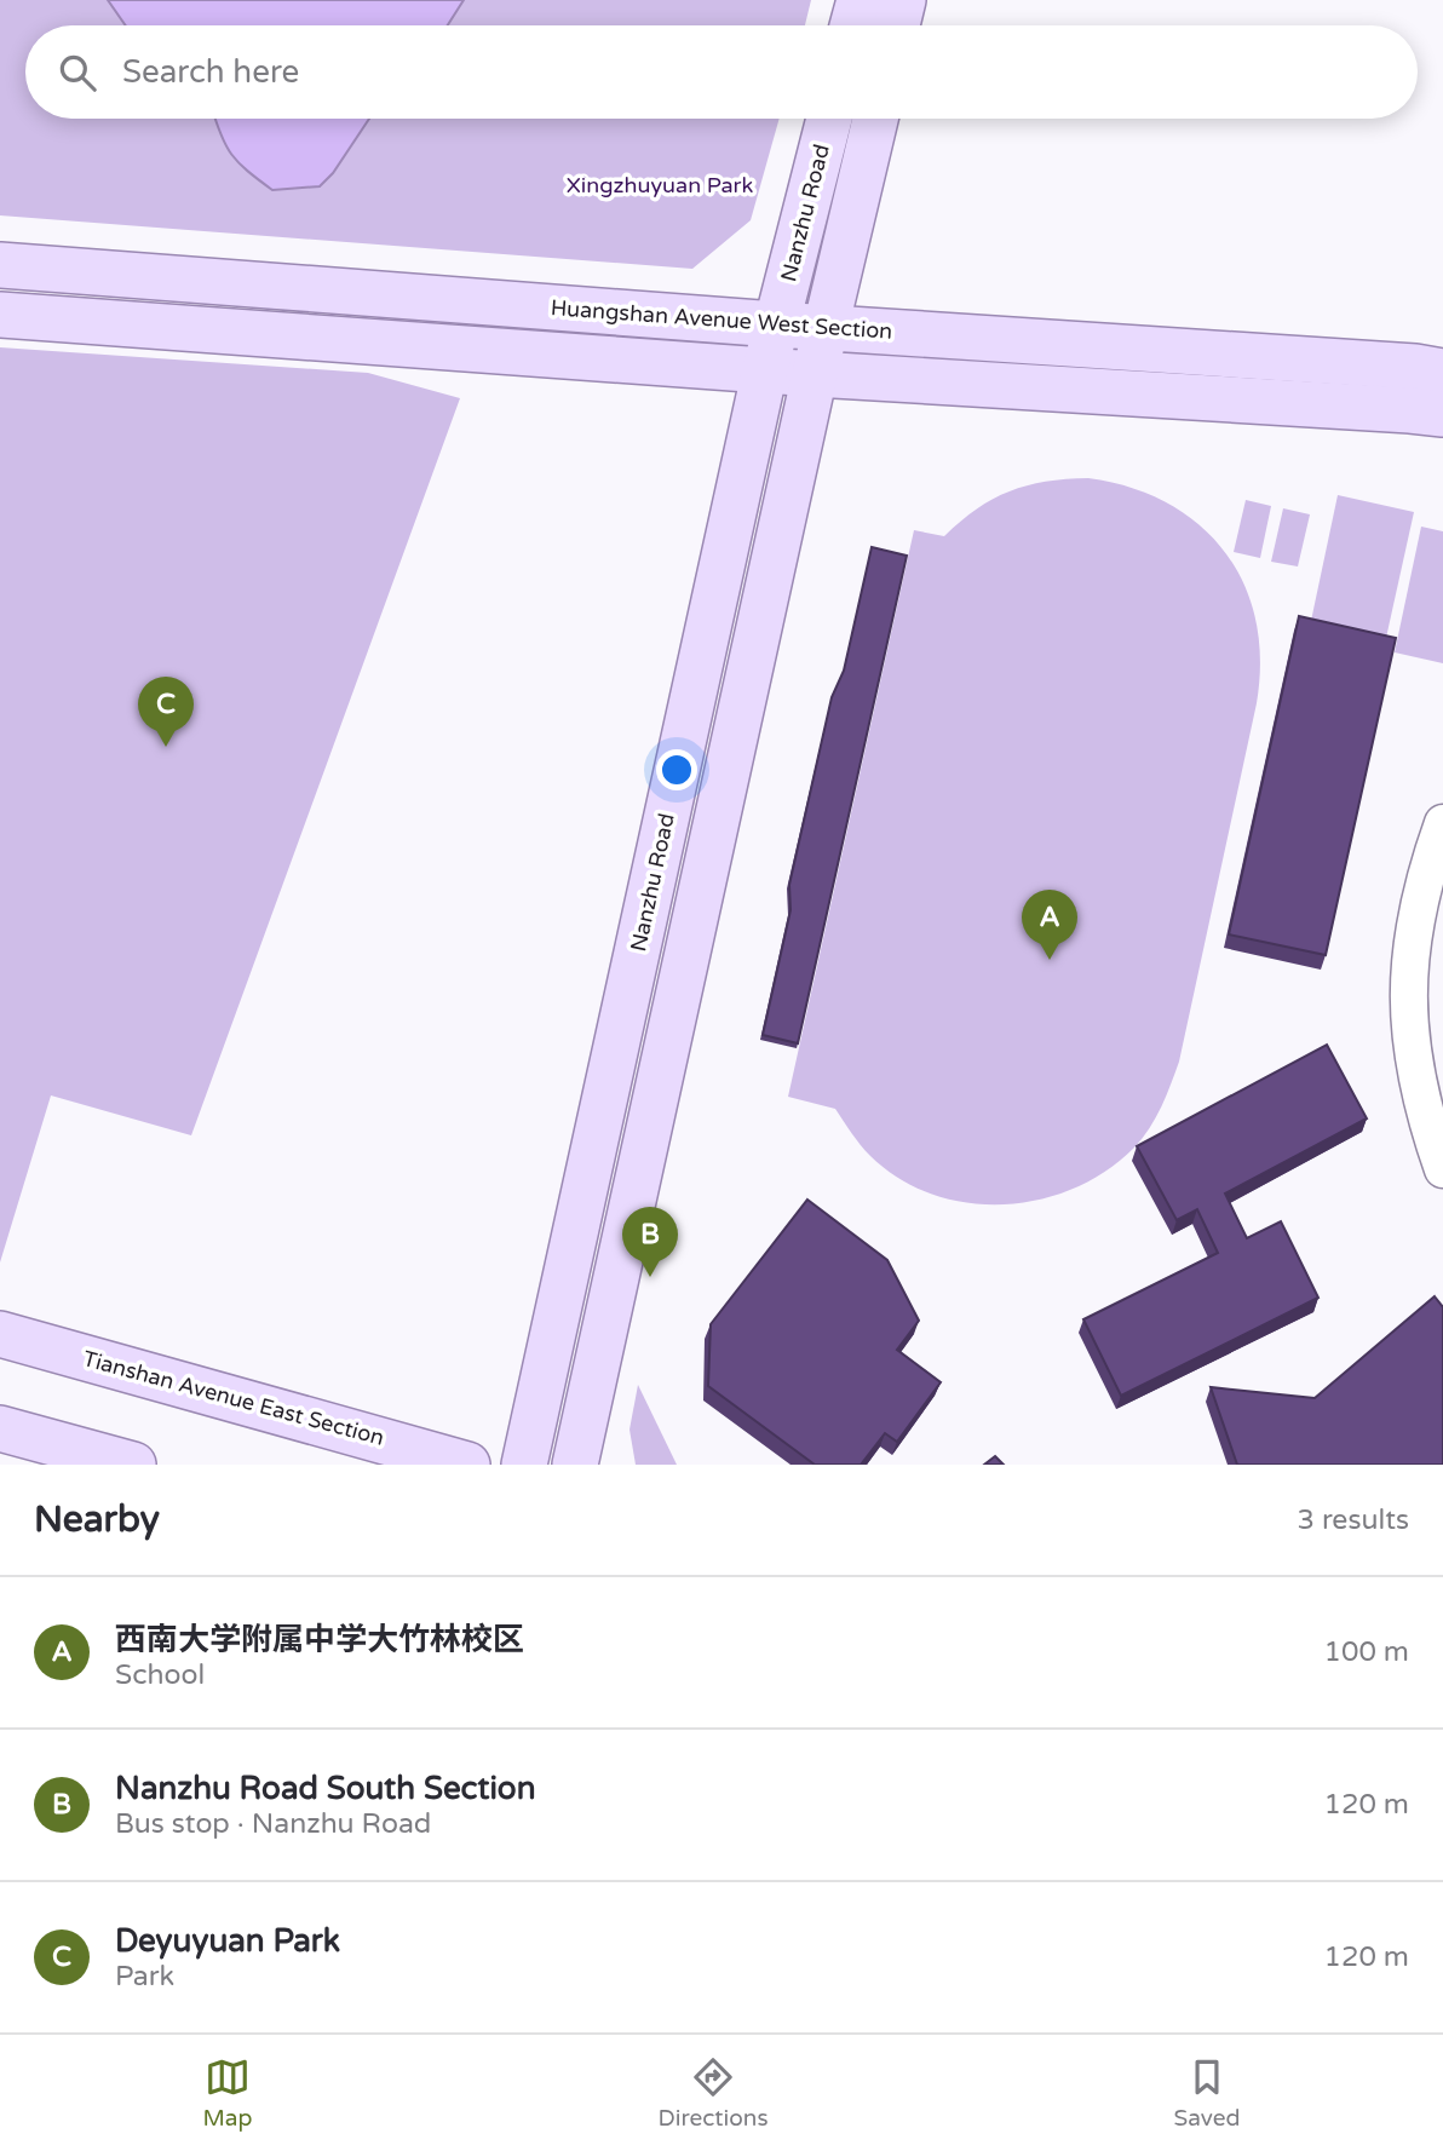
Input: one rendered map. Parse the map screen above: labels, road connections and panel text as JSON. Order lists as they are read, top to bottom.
{
  "streets": {
    "main road": ["Nanzhu Road", "Huangshan Avenue West Section", "Tianshan Avenue East Section"]
  },
  "crossings": [
    ["Nanzhu Road", "Huangshan Avenue West Section"]
  ],
  "parks": ["Xingzhuyuan Park"],
  "page": {
    "search": "Search here",
    "pins": ["C", "A", "B"],
    "heading": ["Nearby", "3 results"],
    "list": [
      {
        "mark": "A",
        "name": "西南大学附属中学大竹林校区",
        "note": "School",
        "value": "100 m"
      },
      {
        "mark": "B",
        "name": "Nanzhu Road South Section",
        "note": "Bus stop · Nanzhu Road",
        "value": "120 m"
      },
      {
        "mark": "C",
        "name": "Deyuyuan Park",
        "note": "Park",
        "value": "120 m"
      }
    ],
    "nav": ["Map", "Directions", "Saved"]
  }
}
